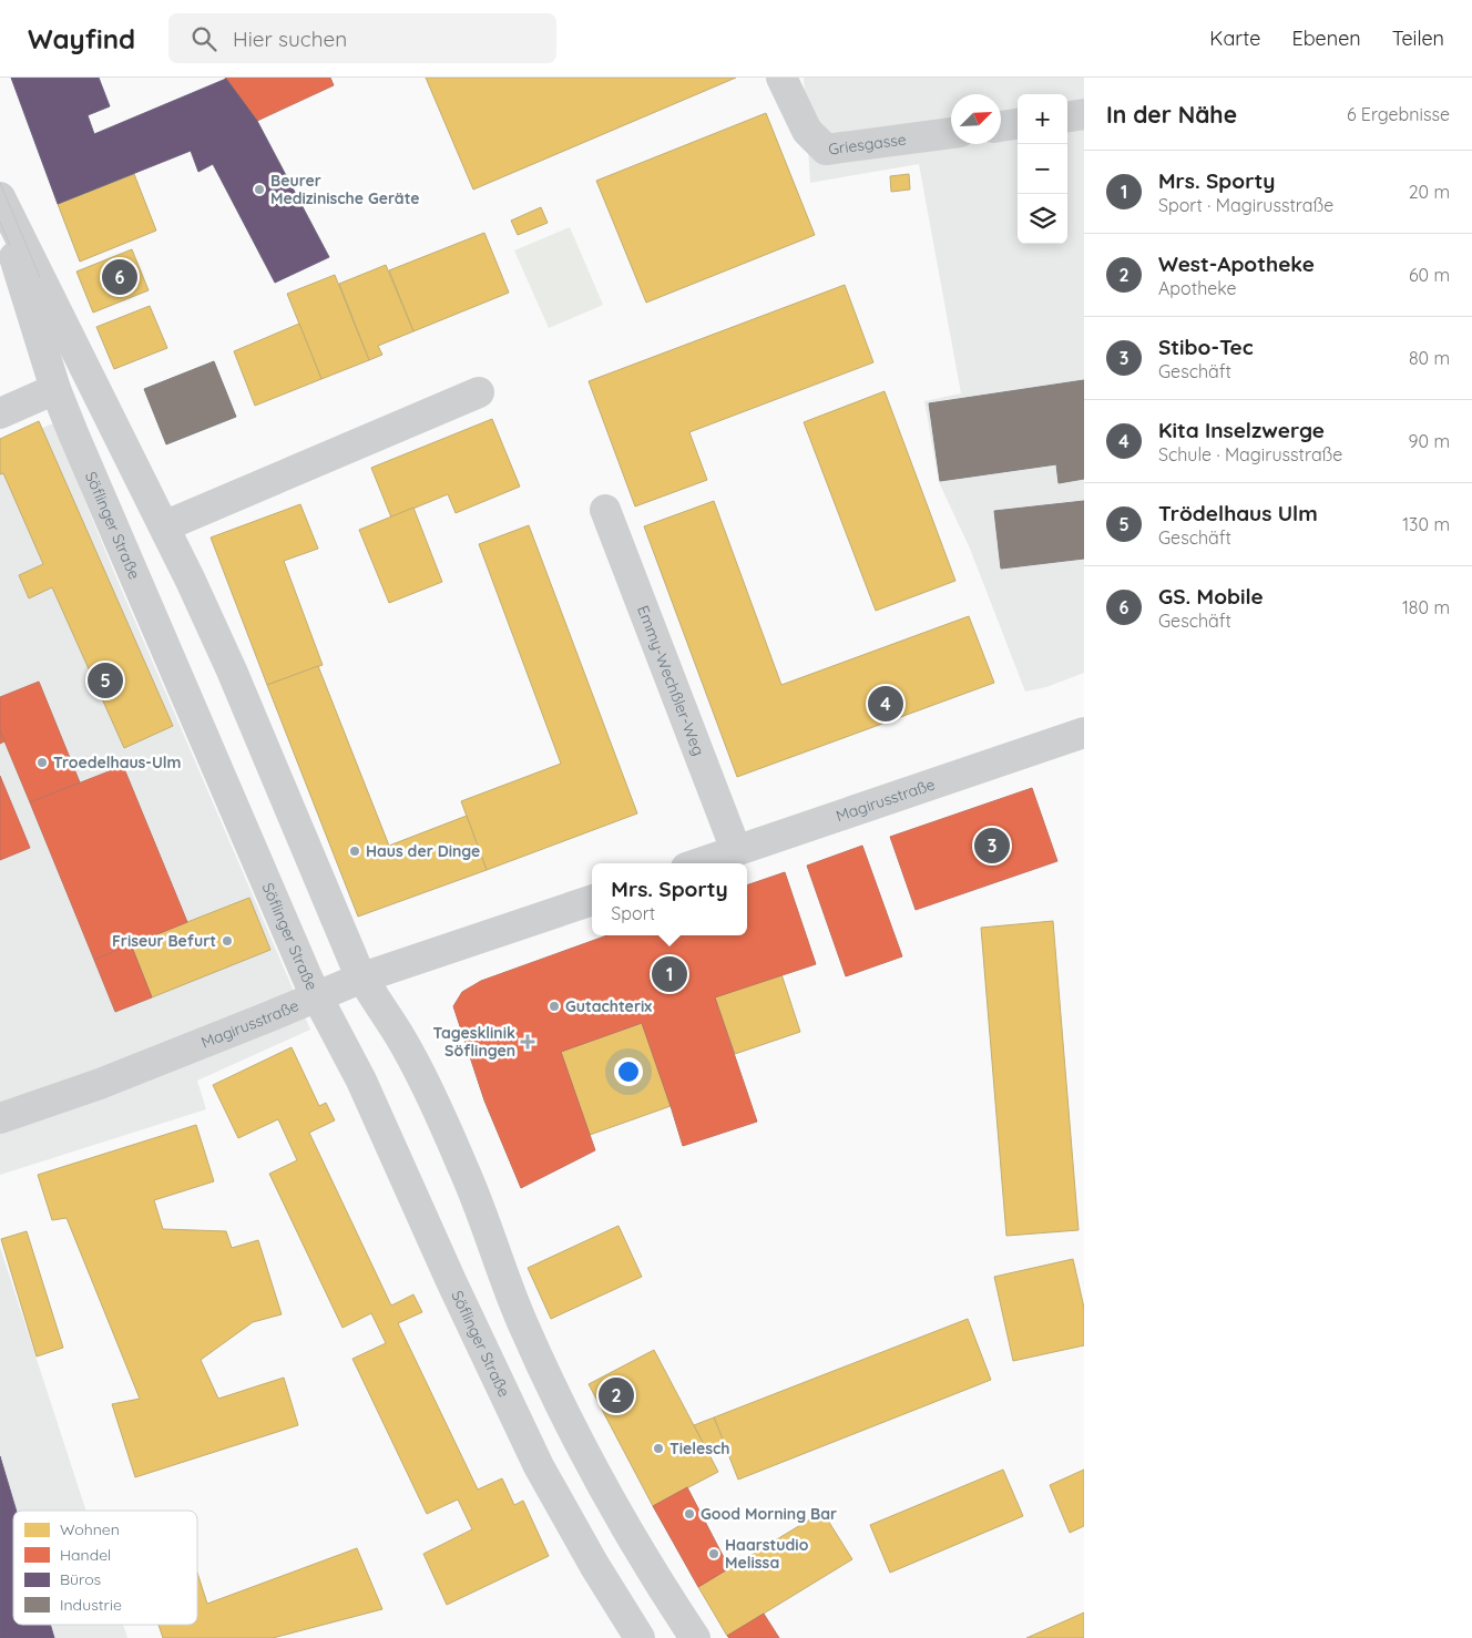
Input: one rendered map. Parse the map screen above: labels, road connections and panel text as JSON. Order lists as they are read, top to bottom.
{
  "streets": {
    "street": [
      "Griesgasse",
      "Söflinger Straße",
      "Emmy-Wechßler-Weg",
      "Magirusstraße"
    ]
  },
  "crossings": [
    ["Söflinger Straße", "Magirusstraße"],
    ["Emmy-Wechßler-Weg", "Magirusstraße"]
  ],
  "places": {
    "other": [
      "Beurer Medizinische Geräte",
      "Troedelhaus-Ulm",
      "Haus der Dinge",
      "Friseur Befurt",
      "Gutachterix",
      "Tielesch",
      "Good Morning Bar",
      "Haarstudio Melissa"
    ],
    "health": ["Tagesklinik Söflingen"]
  },
  "legend": [
    "Wohnen",
    "Handel",
    "Büros",
    "Industrie"
  ],
  "north": "top right",
  "page": {
    "header": "Wayfind",
    "search": "Hier suchen",
    "nav": ["Karte", "Ebenen", "Teilen"],
    "heading": ["In der Nähe", "6 Ergebnisse"],
    "map_buttons": ["+", "−"],
    "list": [
      {
        "mark": "1",
        "name": "Mrs. Sporty",
        "note": "Sport · Magirusstraße",
        "value": "20 m"
      },
      {
        "mark": "2",
        "name": "West-Apotheke",
        "note": "Apotheke",
        "value": "60 m"
      },
      {
        "mark": "3",
        "name": "Stibo-Tec",
        "note": "Geschäft",
        "value": "80 m"
      },
      {
        "mark": "4",
        "name": "Kita Inselzwerge",
        "note": "Schule · Magirusstraße",
        "value": "90 m"
      },
      {
        "mark": "5",
        "name": "Trödelhaus Ulm",
        "note": "Geschäft",
        "value": "130 m"
      },
      {
        "mark": "6",
        "name": "GS. Mobile",
        "note": "Geschäft",
        "value": "180 m"
      }
    ],
    "pins": [
      "6",
      "5",
      "4",
      "3",
      "1",
      "2"
    ],
    "popup": ["Mrs. Sporty", "Sport"]
  }
}
